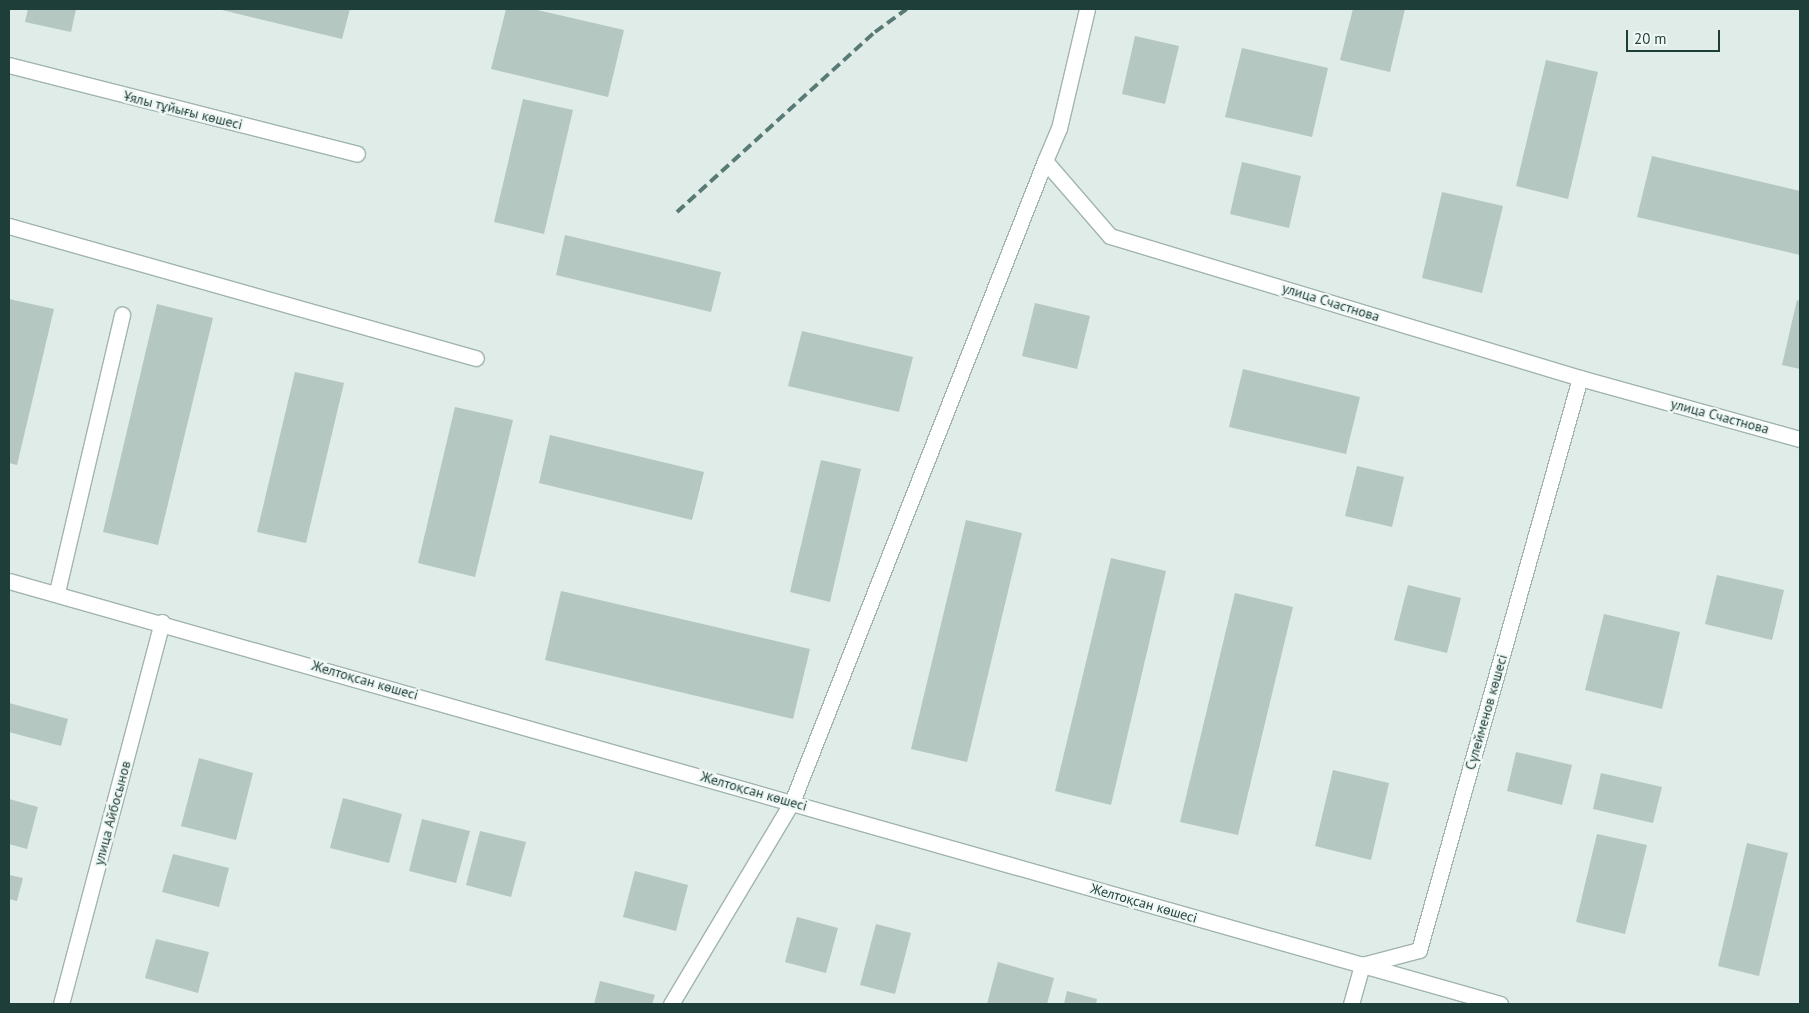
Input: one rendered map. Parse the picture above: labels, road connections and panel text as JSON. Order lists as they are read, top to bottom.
{
  "streets": {
    "street": [
      "Ұялы тұйығы көшесі",
      "улица Счастнова",
      "Желтоқсан көшесі",
      "Сүлейменов көшесі",
      "улица Айбосынов"
    ]
  },
  "crossings": [
    ["улица Счастнова", "Сүлейменов көшесі"],
    ["Желтоқсан көшесі", "Сүлейменов көшесі"],
    ["Желтоқсан көшесі", "улица Айбосынов"]
  ],
  "scale_bar": "20 m"
}
